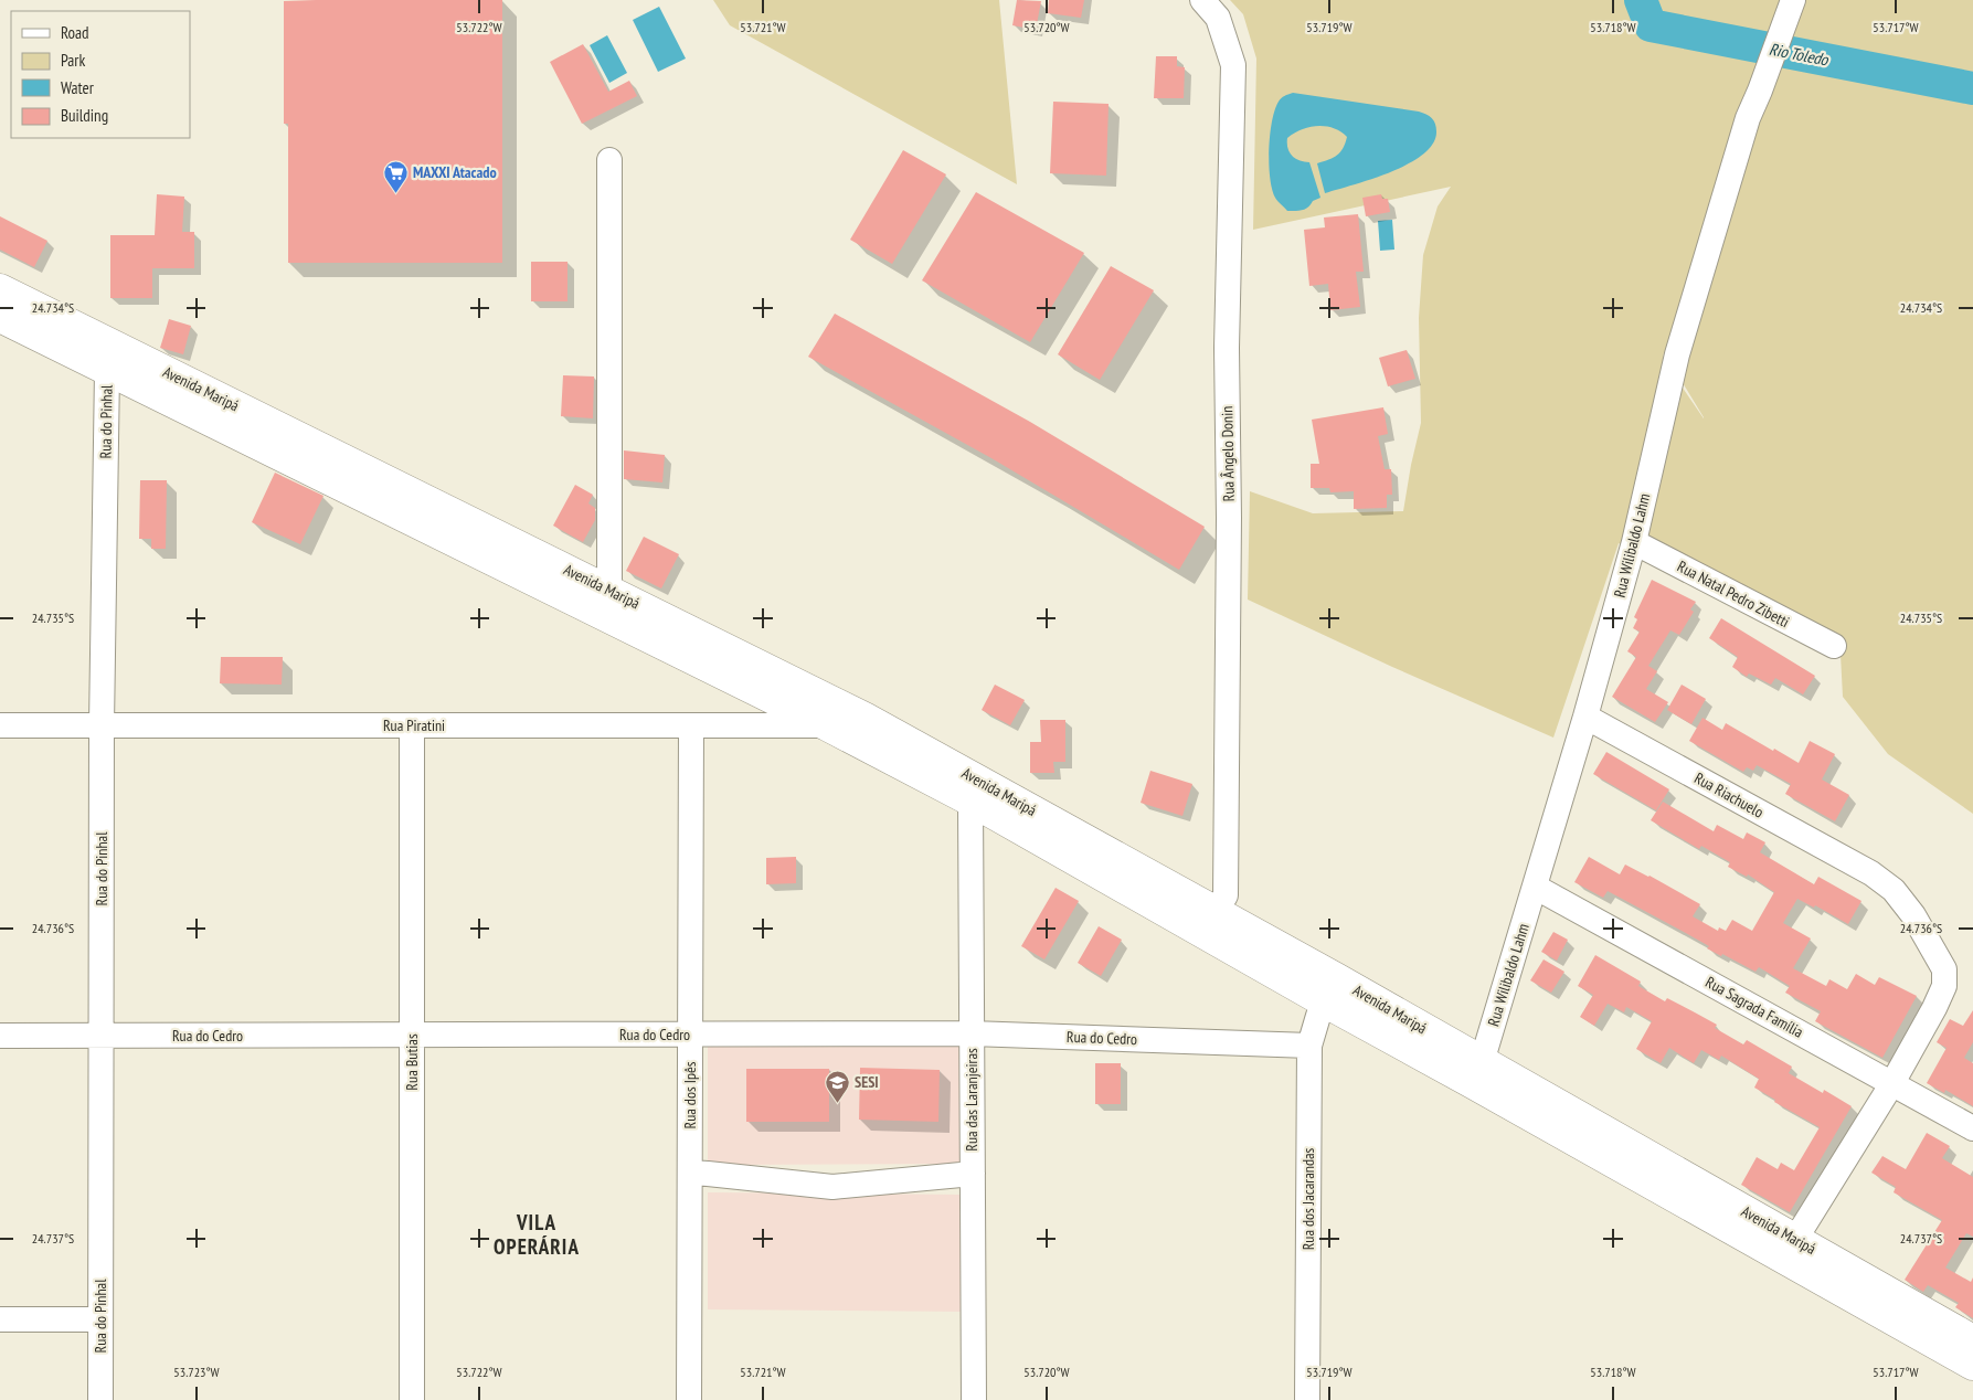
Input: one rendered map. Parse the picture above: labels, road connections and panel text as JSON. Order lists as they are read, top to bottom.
{
  "streets": {
    "main road": ["Avenida Maripá"],
    "street": [
      "Rua do Pinhal",
      "Rua Ângelo Donin",
      "Rua Wilibaldo Lahm",
      "Rua Natal Pedro Zibetti",
      "Rua Piratini",
      "Rua Riachuelo",
      "Rua Sagrada Família",
      "Rua do Cedro",
      "Rua Butias",
      "Rua dos Ipês",
      "Rua das Laranjeiras",
      "Rua dos Jacarandas"
    ]
  },
  "crossings": [
    ["Avenida Maripá", "Rua do Pinhal"],
    ["Avenida Maripá", "Rua Ângelo Donin"],
    ["Avenida Maripá", "Rua Wilibaldo Lahm"],
    ["Avenida Maripá", "Rua Piratini"],
    ["Avenida Maripá", "Rua das Laranjeiras"],
    ["Avenida Maripá", "Rua dos Jacarandas"],
    ["Rua do Pinhal", "Rua Piratini"],
    ["Rua do Pinhal", "Rua do Cedro"],
    ["Rua Wilibaldo Lahm", "Rua Natal Pedro Zibetti"],
    ["Rua Wilibaldo Lahm", "Rua Riachuelo"],
    ["Rua Wilibaldo Lahm", "Rua Sagrada Família"],
    ["Rua Piratini", "Rua Butias"],
    ["Rua Piratini", "Rua dos Ipês"],
    ["Rua Riachuelo", "Rua Sagrada Família"],
    ["Rua do Cedro", "Rua Butias"],
    ["Rua do Cedro", "Rua dos Ipês"],
    ["Rua do Cedro", "Rua das Laranjeiras"],
    ["Rua do Cedro", "Rua dos Jacarandas"]
  ],
  "districts": ["VILA OPERÁRIA"],
  "water": ["Rio Toledo"],
  "places": {
    "supermarket": ["MAXXI Atacado"],
    "school or university": ["SESI"]
  },
  "legend": [
    "Road",
    "Park",
    "Water",
    "Building"
  ],
  "coordinates": [
    "53.722°W",
    "53.721°W",
    "53.720°W",
    "53.719°W",
    "53.718°W",
    "53.717°W",
    "24.734°S",
    "24.735°S",
    "24.736°S",
    "24.737°S",
    "53.723°W"
  ]
}
